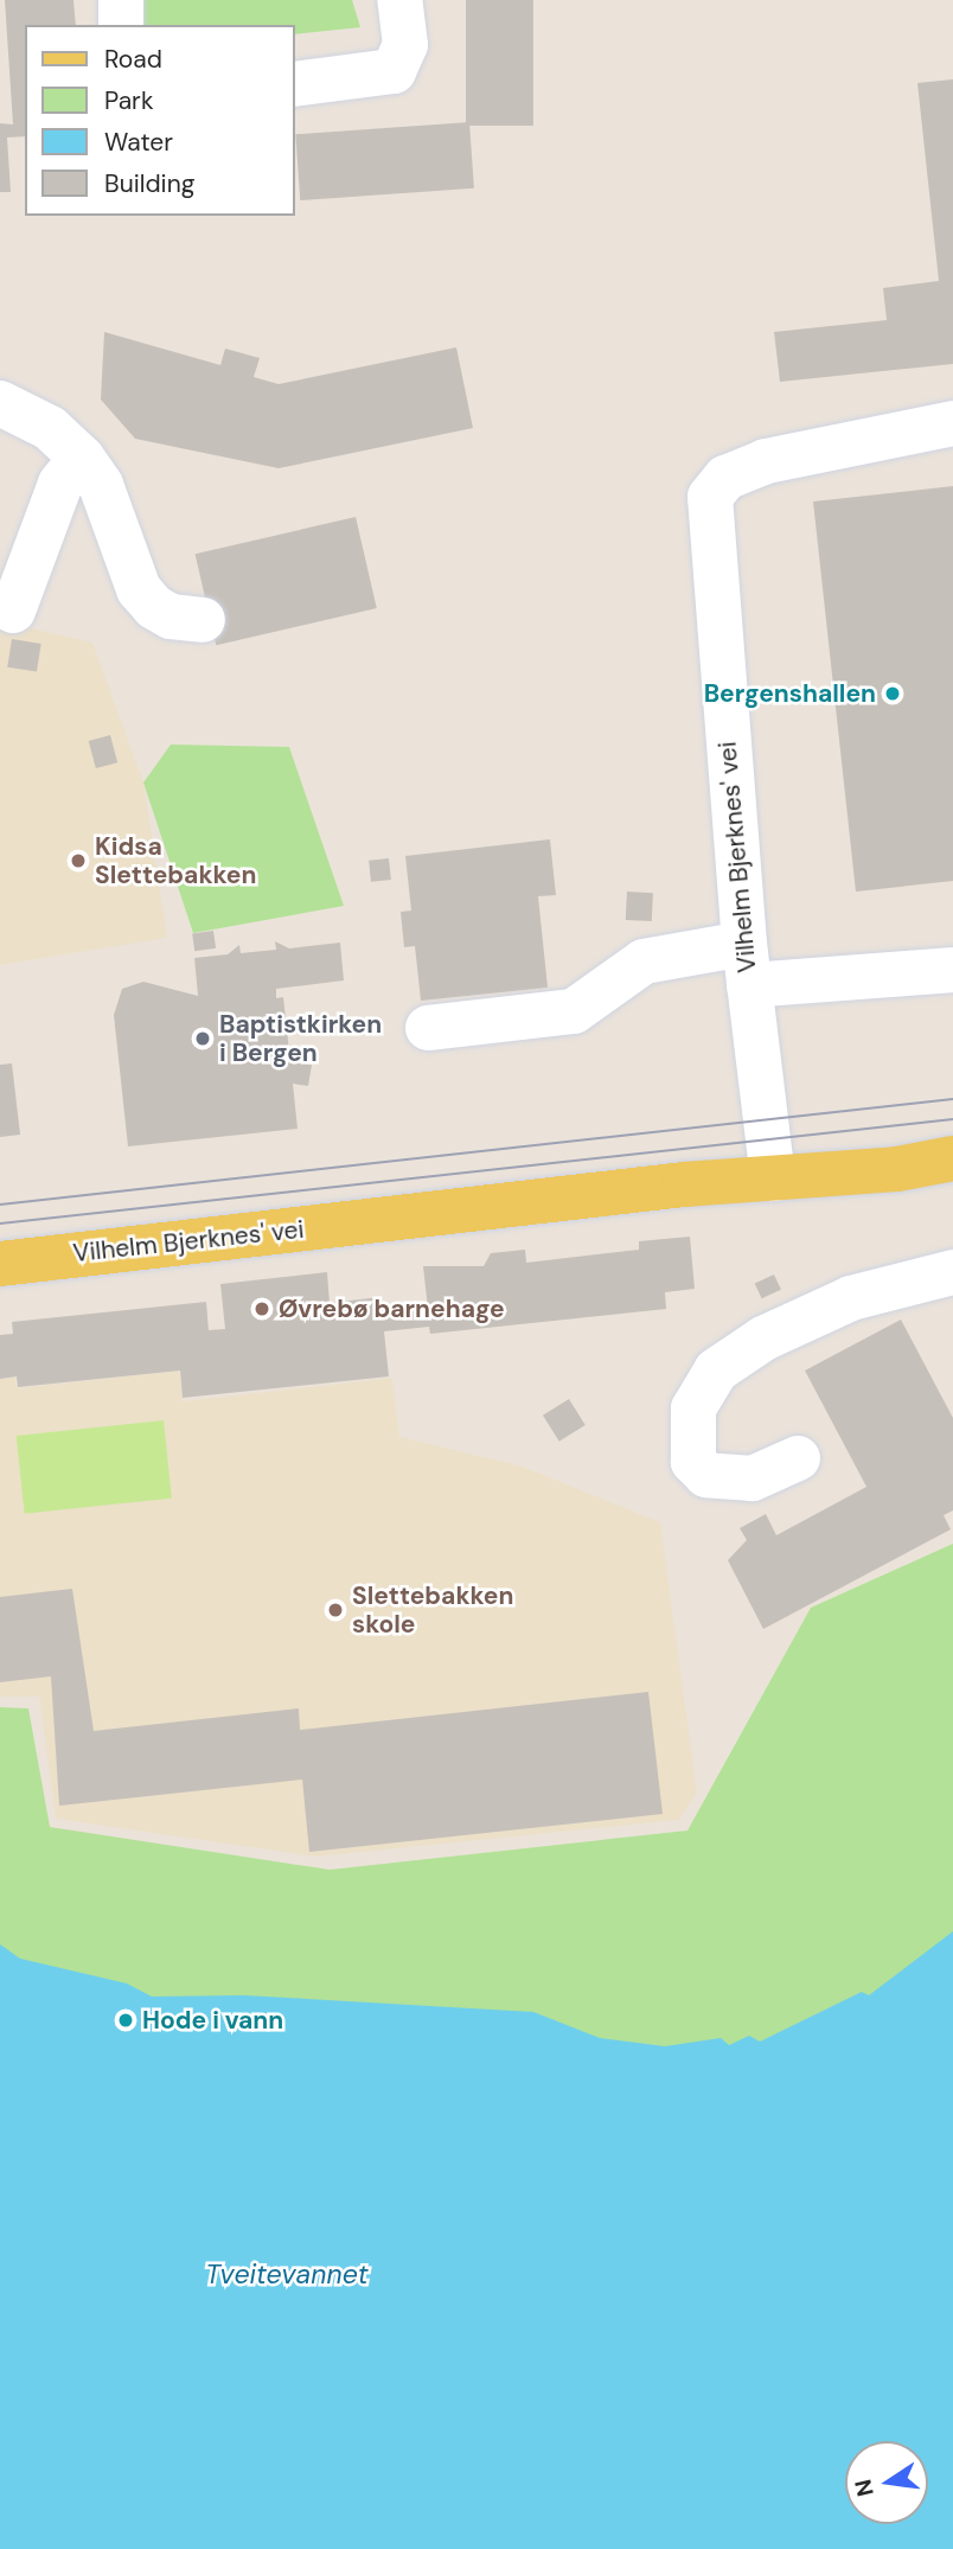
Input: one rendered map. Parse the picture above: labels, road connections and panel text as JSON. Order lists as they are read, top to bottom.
{
  "streets": {
    "main road": ["Vilhelm Bjerknes' vei"]
  },
  "water": ["Tveitevannet"],
  "places": [
    "Bergenshallen",
    "Kidsa Slettebakken",
    "Baptistkirken i Bergen",
    "Øvrebø barnehage",
    "Slettebakken skole",
    "Hode i vann"
  ],
  "legend": [
    "Road",
    "Park",
    "Water",
    "Building"
  ],
  "north": "left"
}
